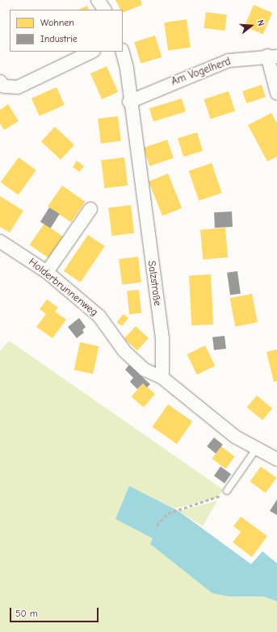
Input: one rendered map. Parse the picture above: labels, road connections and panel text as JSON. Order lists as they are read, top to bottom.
{
  "streets": {
    "street": ["Am Vogelherd", "Salzstraße", "Holderbrunnenweg"]
  },
  "crossings": [
    ["Am Vogelherd", "Salzstraße"],
    ["Salzstraße", "Holderbrunnenweg"]
  ],
  "legend": ["Wohnen", "Industrie"],
  "scale_bar": "50 m",
  "north": "right"
}
